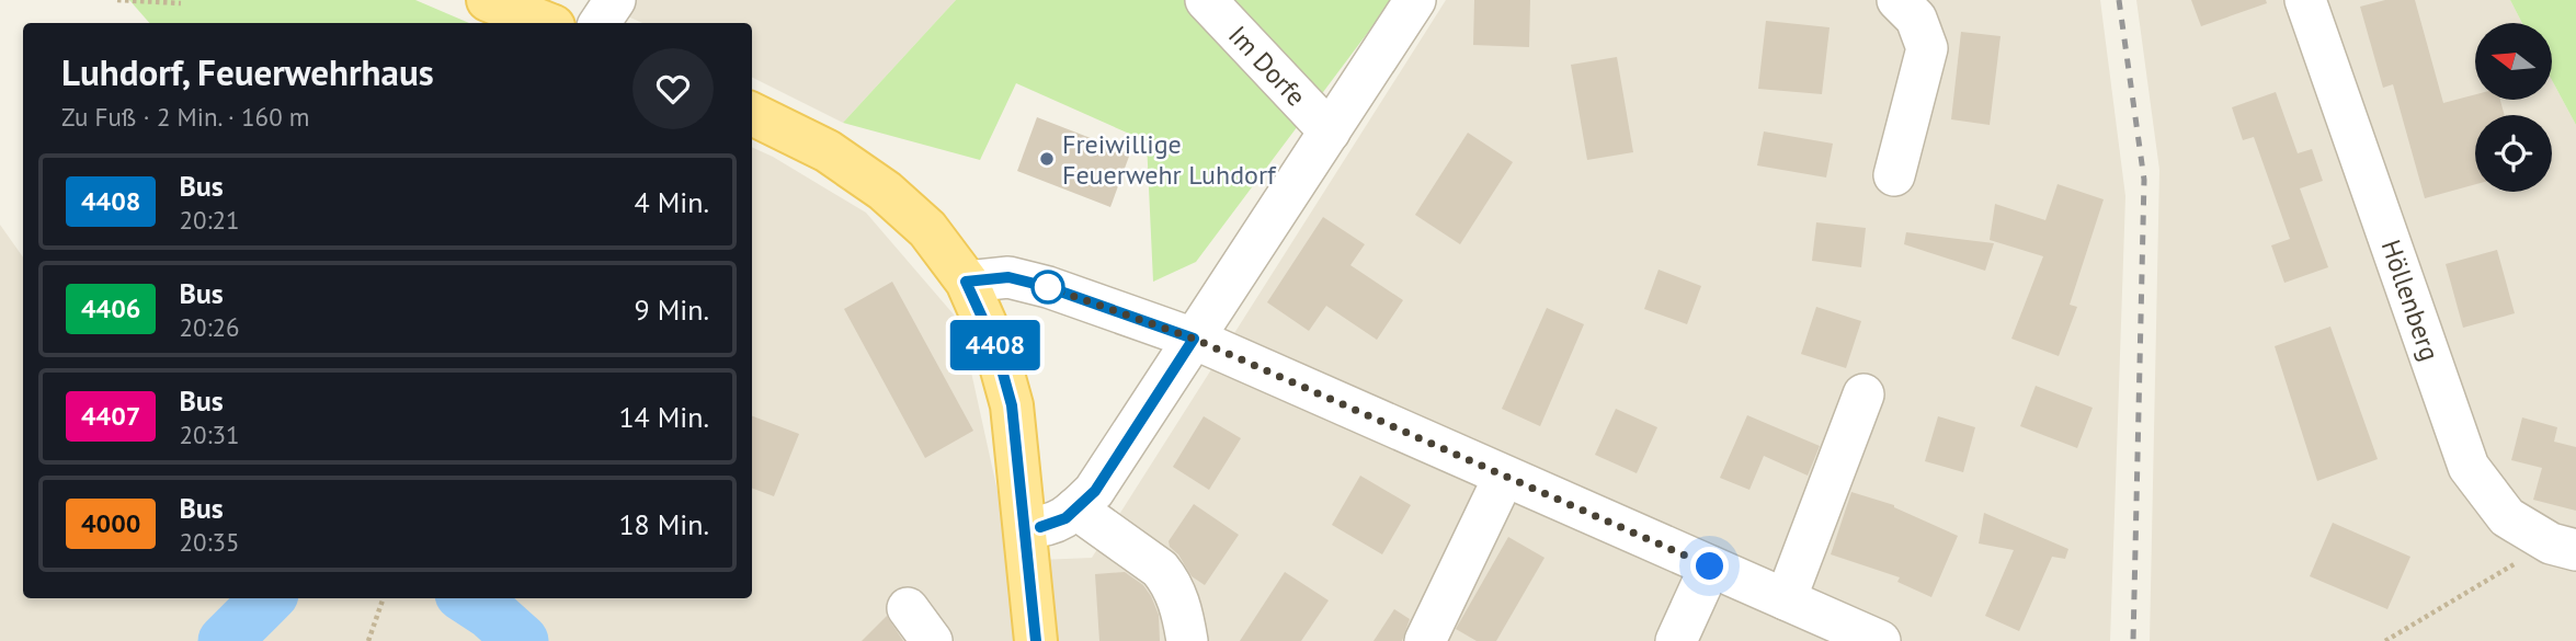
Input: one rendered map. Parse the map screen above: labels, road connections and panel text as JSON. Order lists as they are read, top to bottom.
{
  "streets": {
    "street": ["Im Dorfe", "Höllenberg"]
  },
  "places": ["Freiwillige Feuerwehr Luhdorf"],
  "lines": ["bus line 4408"],
  "north": "left",
  "page": {
    "on_map": "4408",
    "heading": ["Luhdorf, Feuerwehrhaus", "Zu Fuß · 2 Min. · 160 m"],
    "list": [
      {
        "mark": "4408",
        "name": "Bus",
        "note": "20:21",
        "value": "4 Min."
      },
      {
        "mark": "4406",
        "name": "Bus",
        "note": "20:26",
        "value": "9 Min."
      },
      {
        "mark": "4407",
        "name": "Bus",
        "note": "20:31",
        "value": "14 Min."
      },
      {
        "mark": "4000",
        "name": "Bus",
        "note": "20:35",
        "value": "18 Min."
      }
    ]
  }
}
